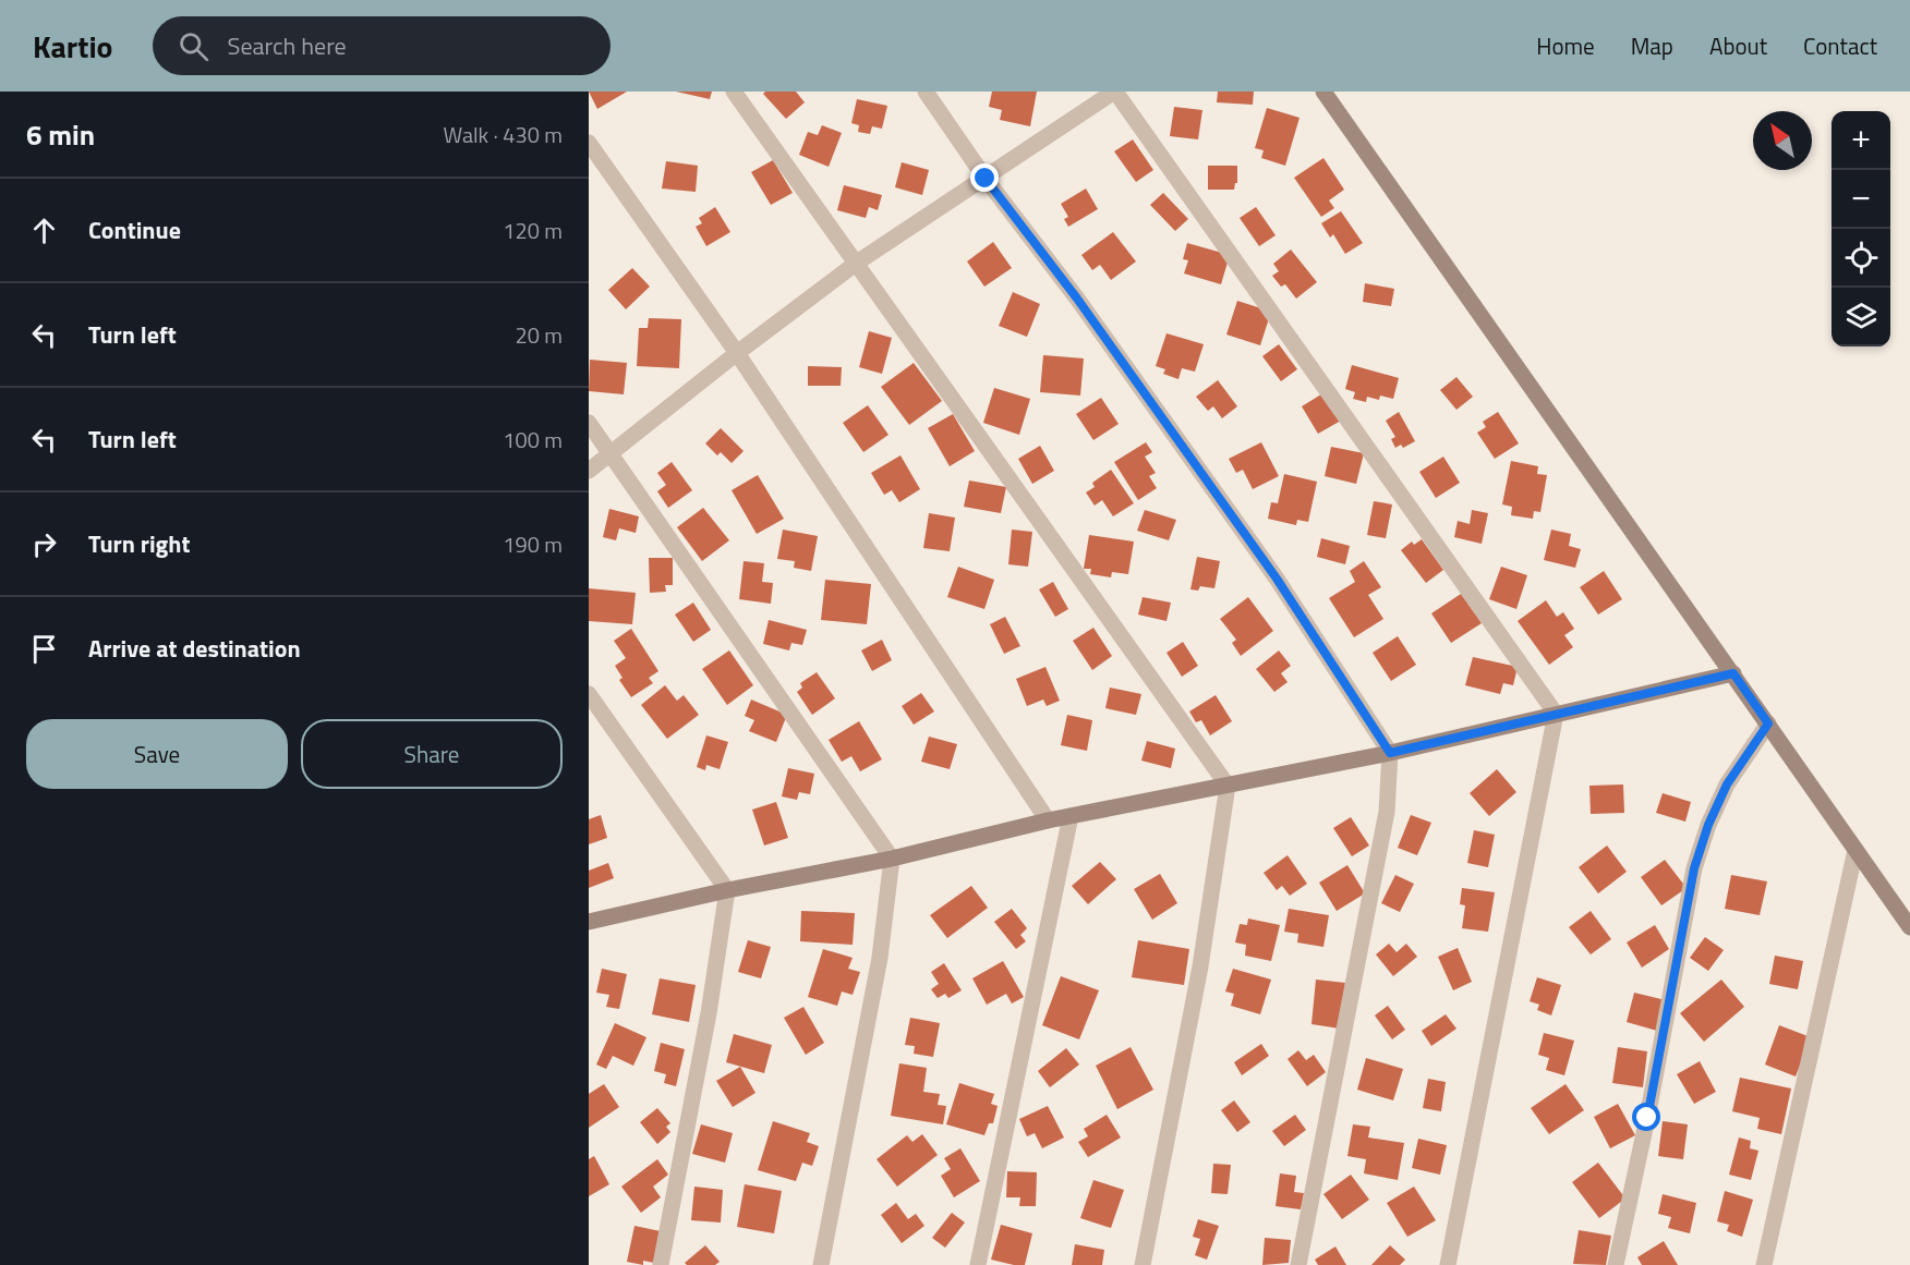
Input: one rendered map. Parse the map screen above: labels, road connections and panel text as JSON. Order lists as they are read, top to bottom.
{
  "north": "top left",
  "page": {
    "header": "Kartio",
    "search": "Search here",
    "nav": [
      "Home",
      "Map",
      "About",
      "Contact"
    ],
    "heading": ["6 min", "Walk · 430 m"],
    "map_buttons": ["+", "−"],
    "list": [
      ["Continue", "120 m"],
      ["Turn left", "20 m"],
      ["Turn left", "100 m"],
      ["Turn right", "190 m"],
      "Arrive at destination"
    ],
    "buttons": ["Save", "Share"]
  }
}
